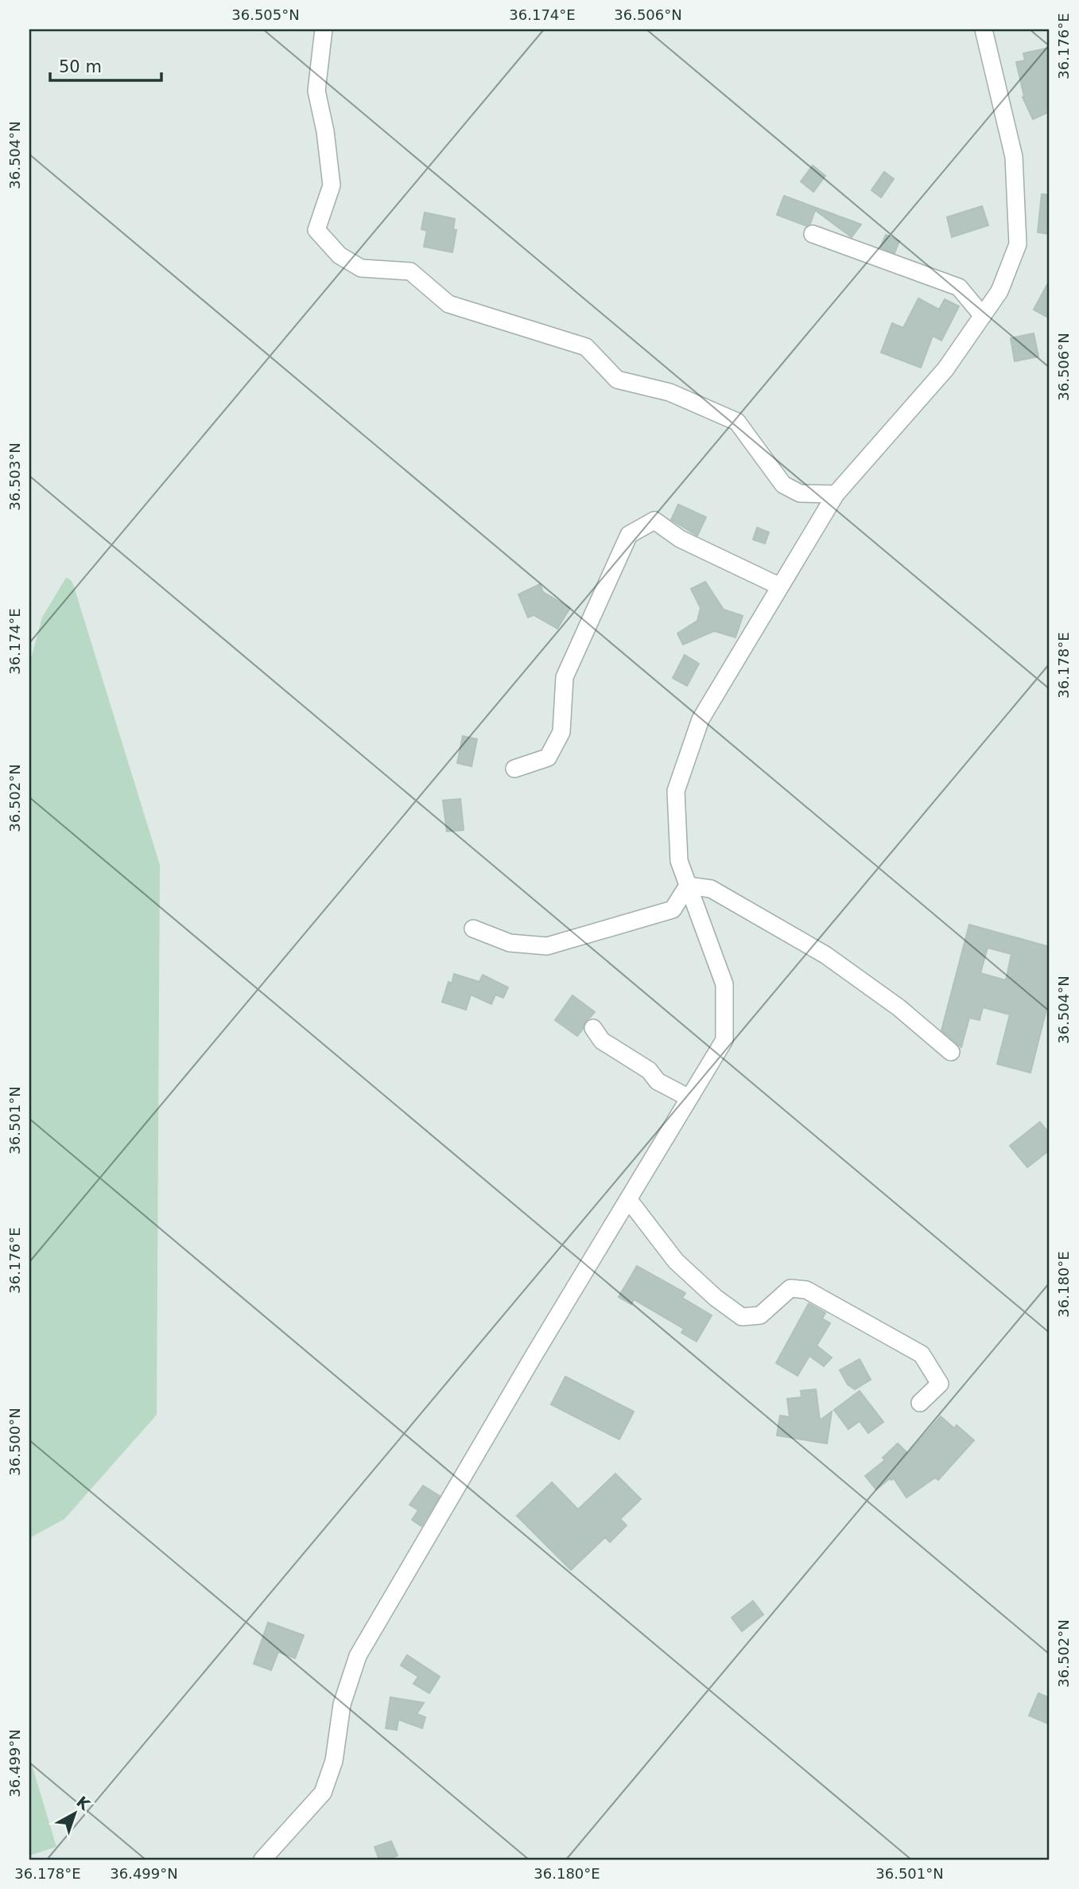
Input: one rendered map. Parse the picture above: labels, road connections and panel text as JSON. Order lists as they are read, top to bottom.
{
  "scale_bar": "50 m",
  "north": "top right",
  "coordinates": [
    "36.505°N",
    "36.174°E",
    "36.506°N",
    "36.176°E",
    "36.504°N",
    "36.503°N",
    "36.178°E",
    "36.502°N",
    "36.501°N",
    "36.180°E",
    "36.500°N",
    "36.499°N"
  ]
}
